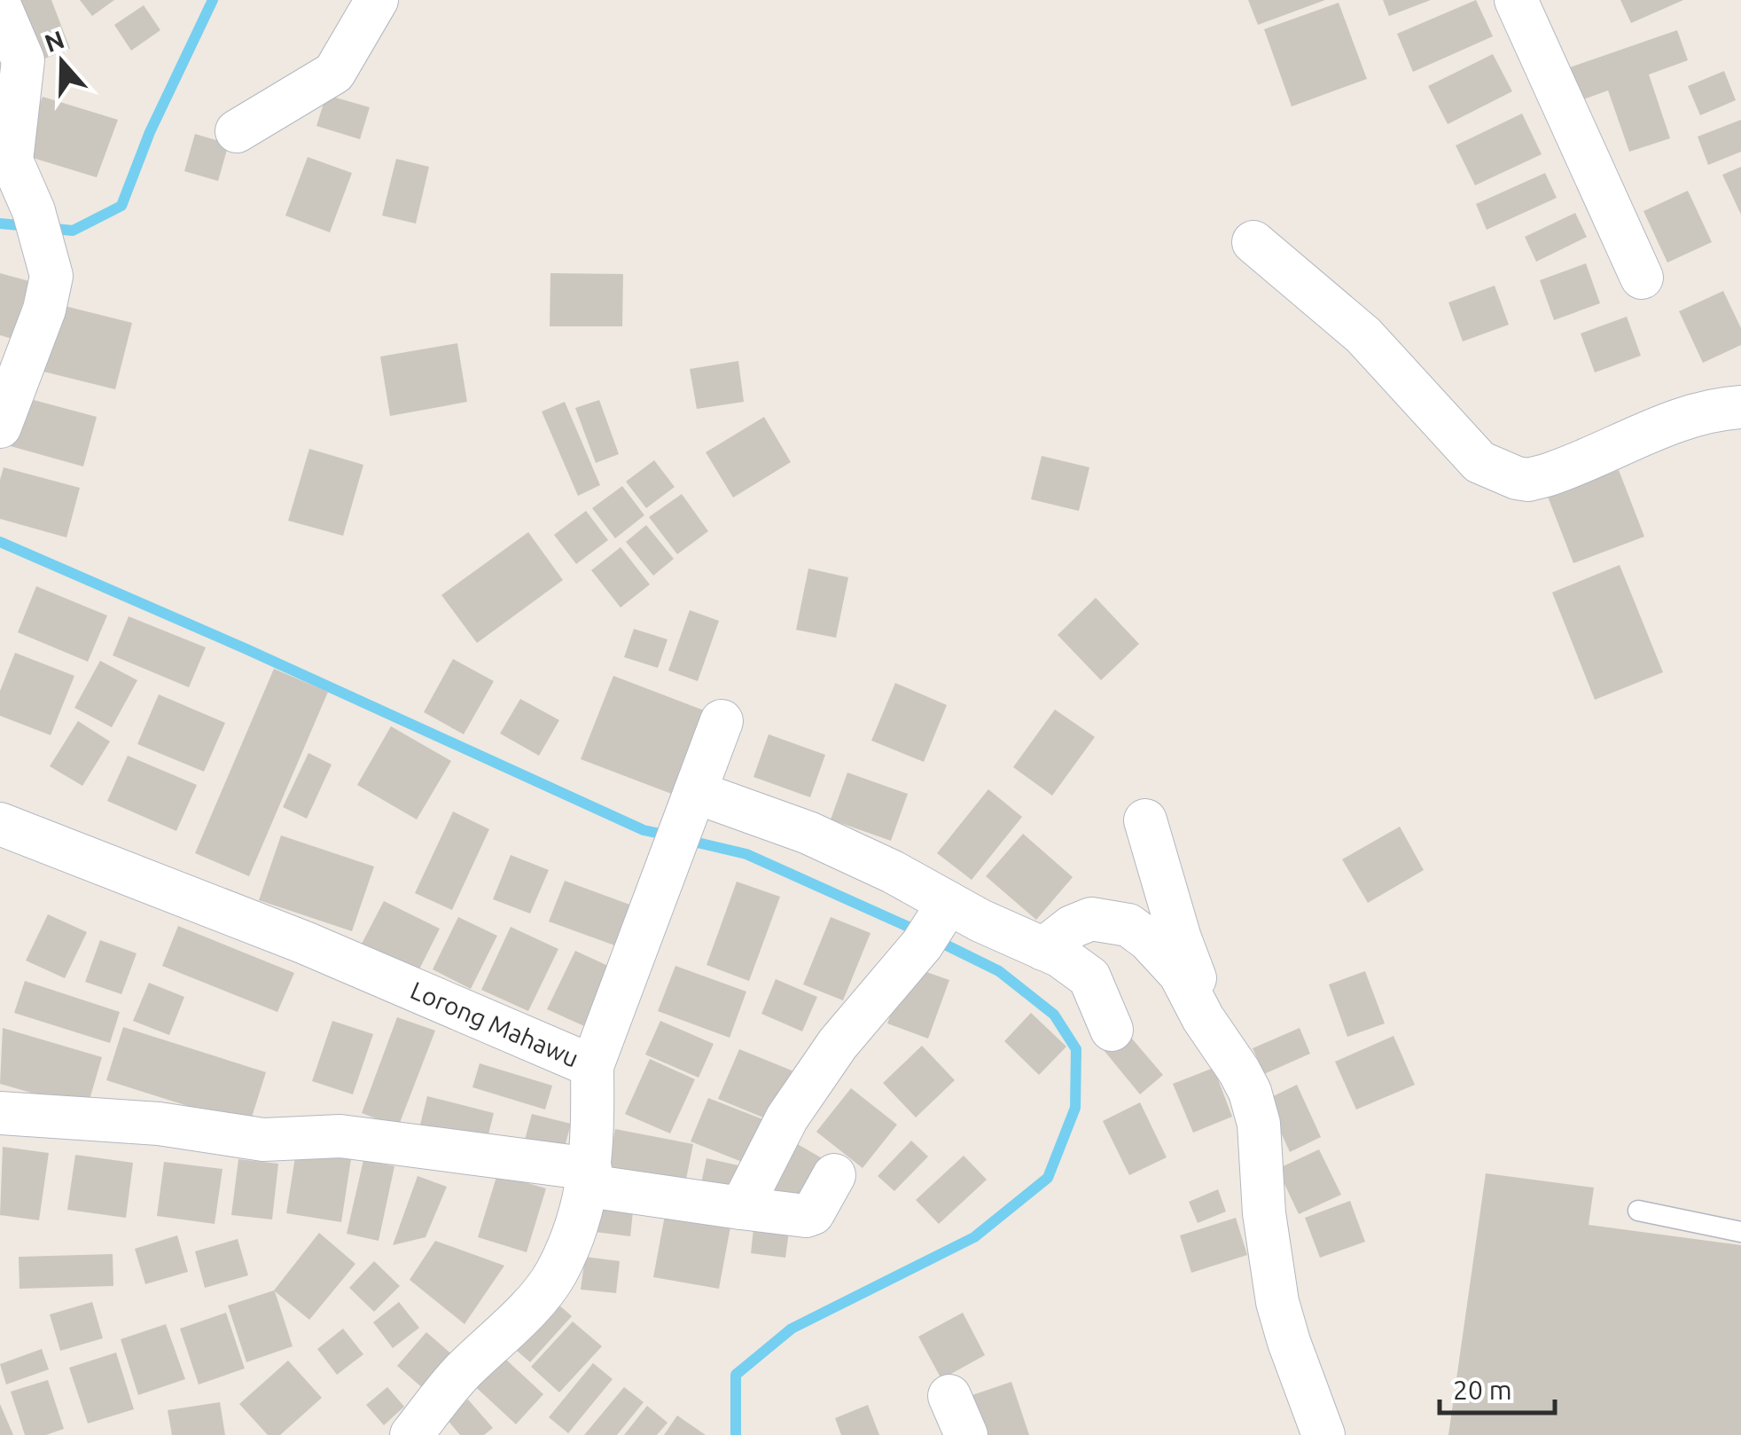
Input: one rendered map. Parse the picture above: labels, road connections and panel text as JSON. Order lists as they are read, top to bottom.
{
  "streets": {
    "street": ["Lorong Mahawu"]
  },
  "scale_bar": "20 m",
  "north": "top"
}
